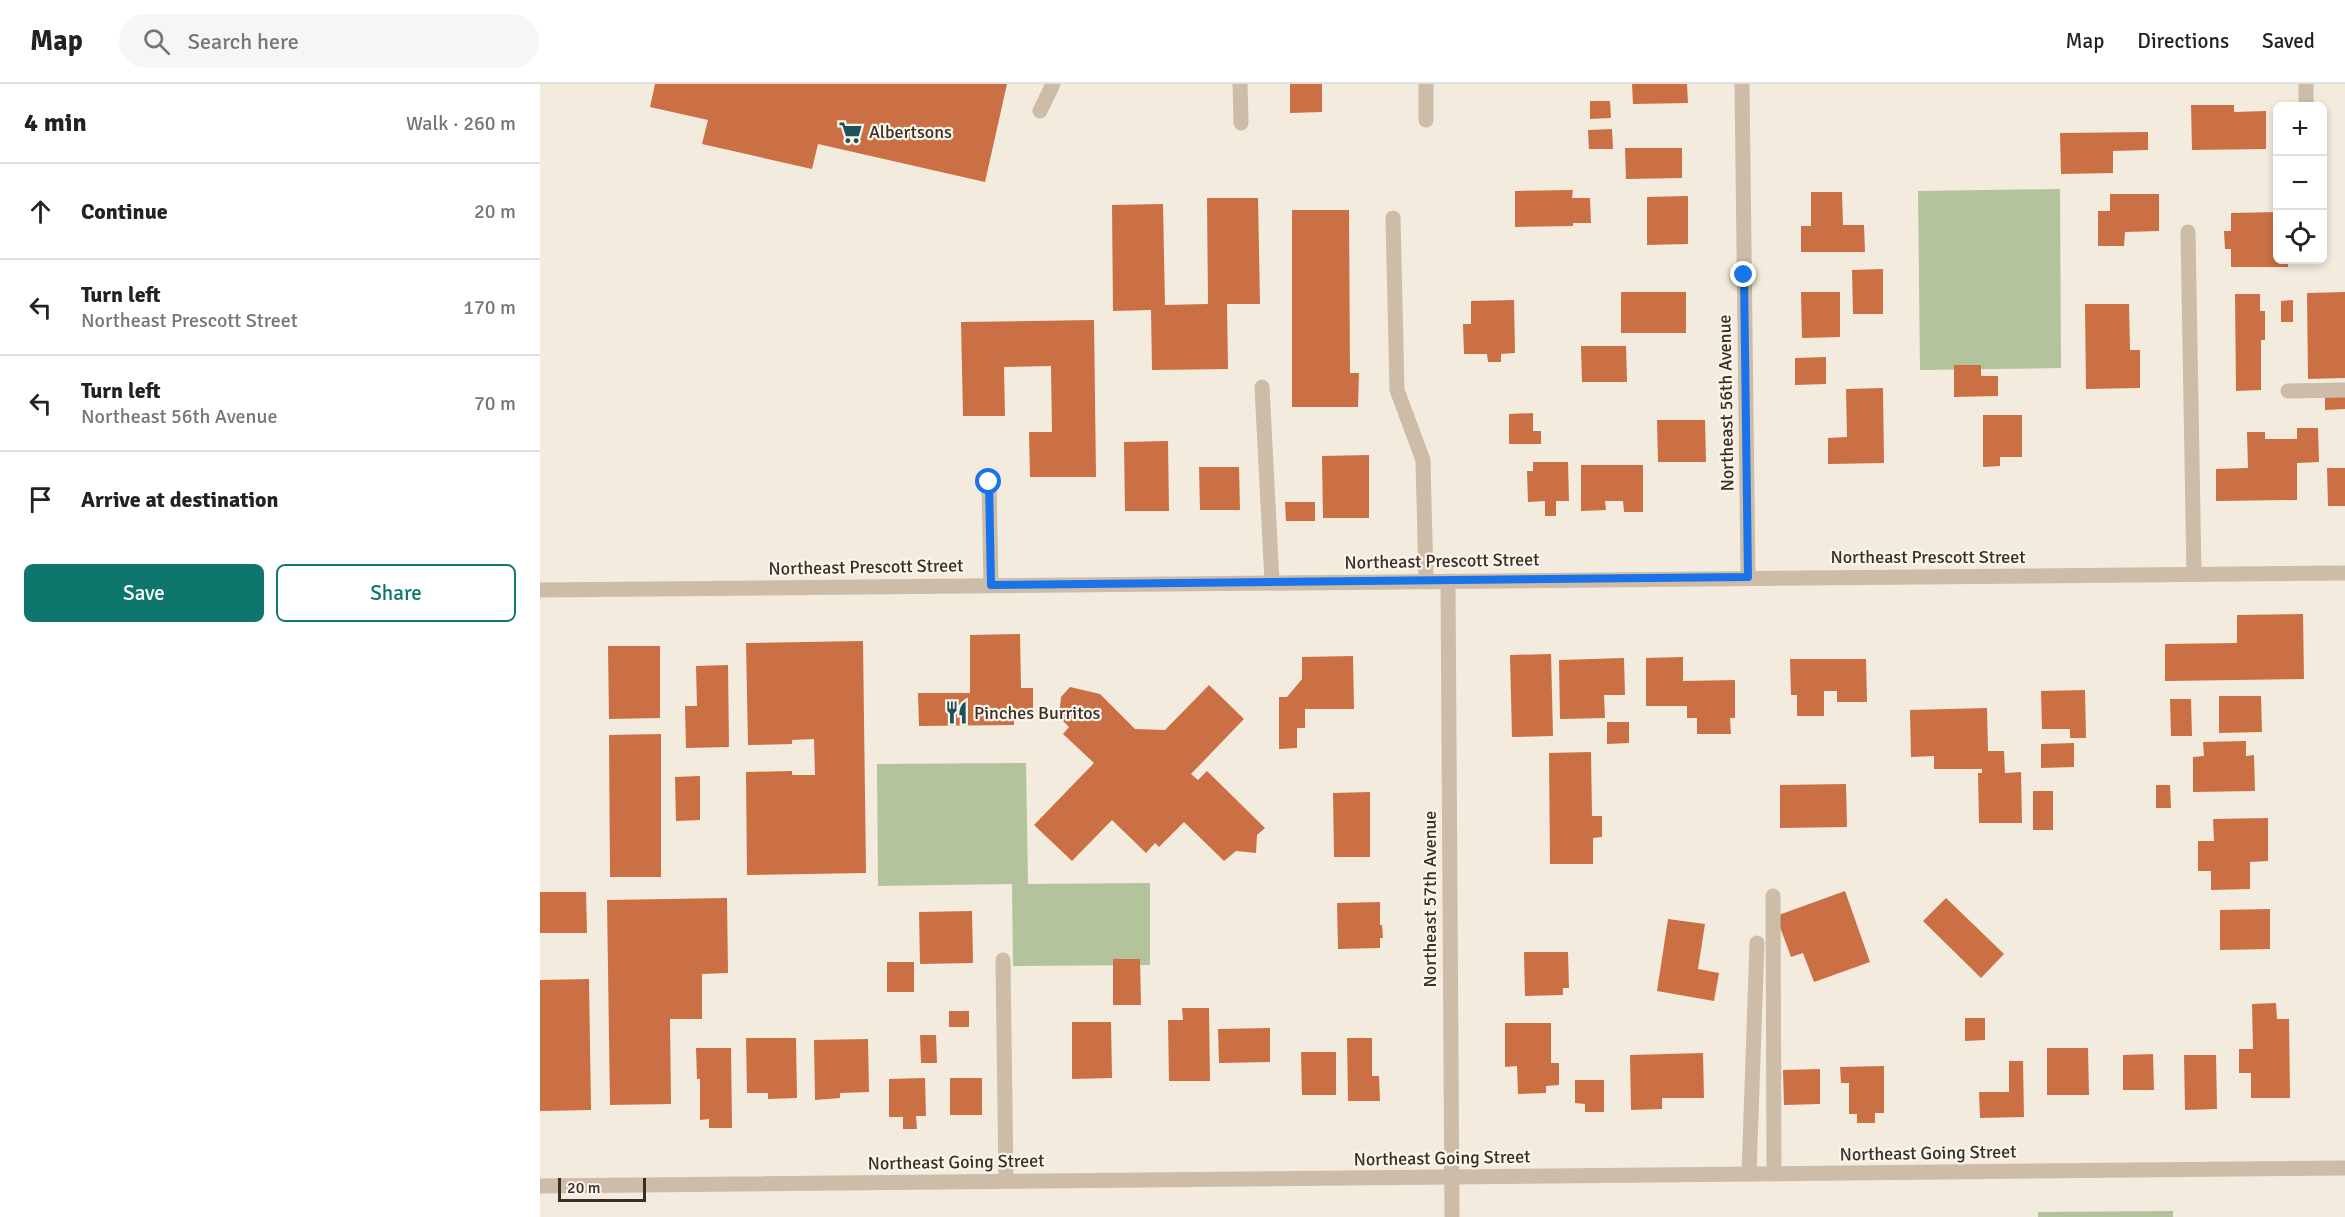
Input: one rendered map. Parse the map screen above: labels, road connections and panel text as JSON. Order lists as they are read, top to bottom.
{
  "streets": {
    "street": [
      "Northeast 56th Avenue",
      "Northeast Prescott Street",
      "Northeast 57th Avenue",
      "Northeast Going Street"
    ]
  },
  "crossings": [
    ["Northeast 56th Avenue", "Northeast Prescott Street"],
    ["Northeast Prescott Street", "Northeast 57th Avenue"],
    ["Northeast 57th Avenue", "Northeast Going Street"]
  ],
  "places": {
    "supermarket": ["Albertsons"],
    "restaurant": ["Pinches Burritos"]
  },
  "scale_bar": "20 m",
  "page": {
    "header": "Map",
    "search": "Search here",
    "nav": ["Map", "Directions", "Saved"],
    "heading": ["4 min", "Walk · 260 m"],
    "map_buttons": ["+", "−"],
    "list": [
      ["Continue", "20 m"],
      ["Turn left", "Northeast Prescott Street", "170 m"],
      ["Turn left", "Northeast 56th Avenue", "70 m"],
      "Arrive at destination"
    ],
    "buttons": ["Save", "Share"],
    "scale": "20 m"
  }
}
